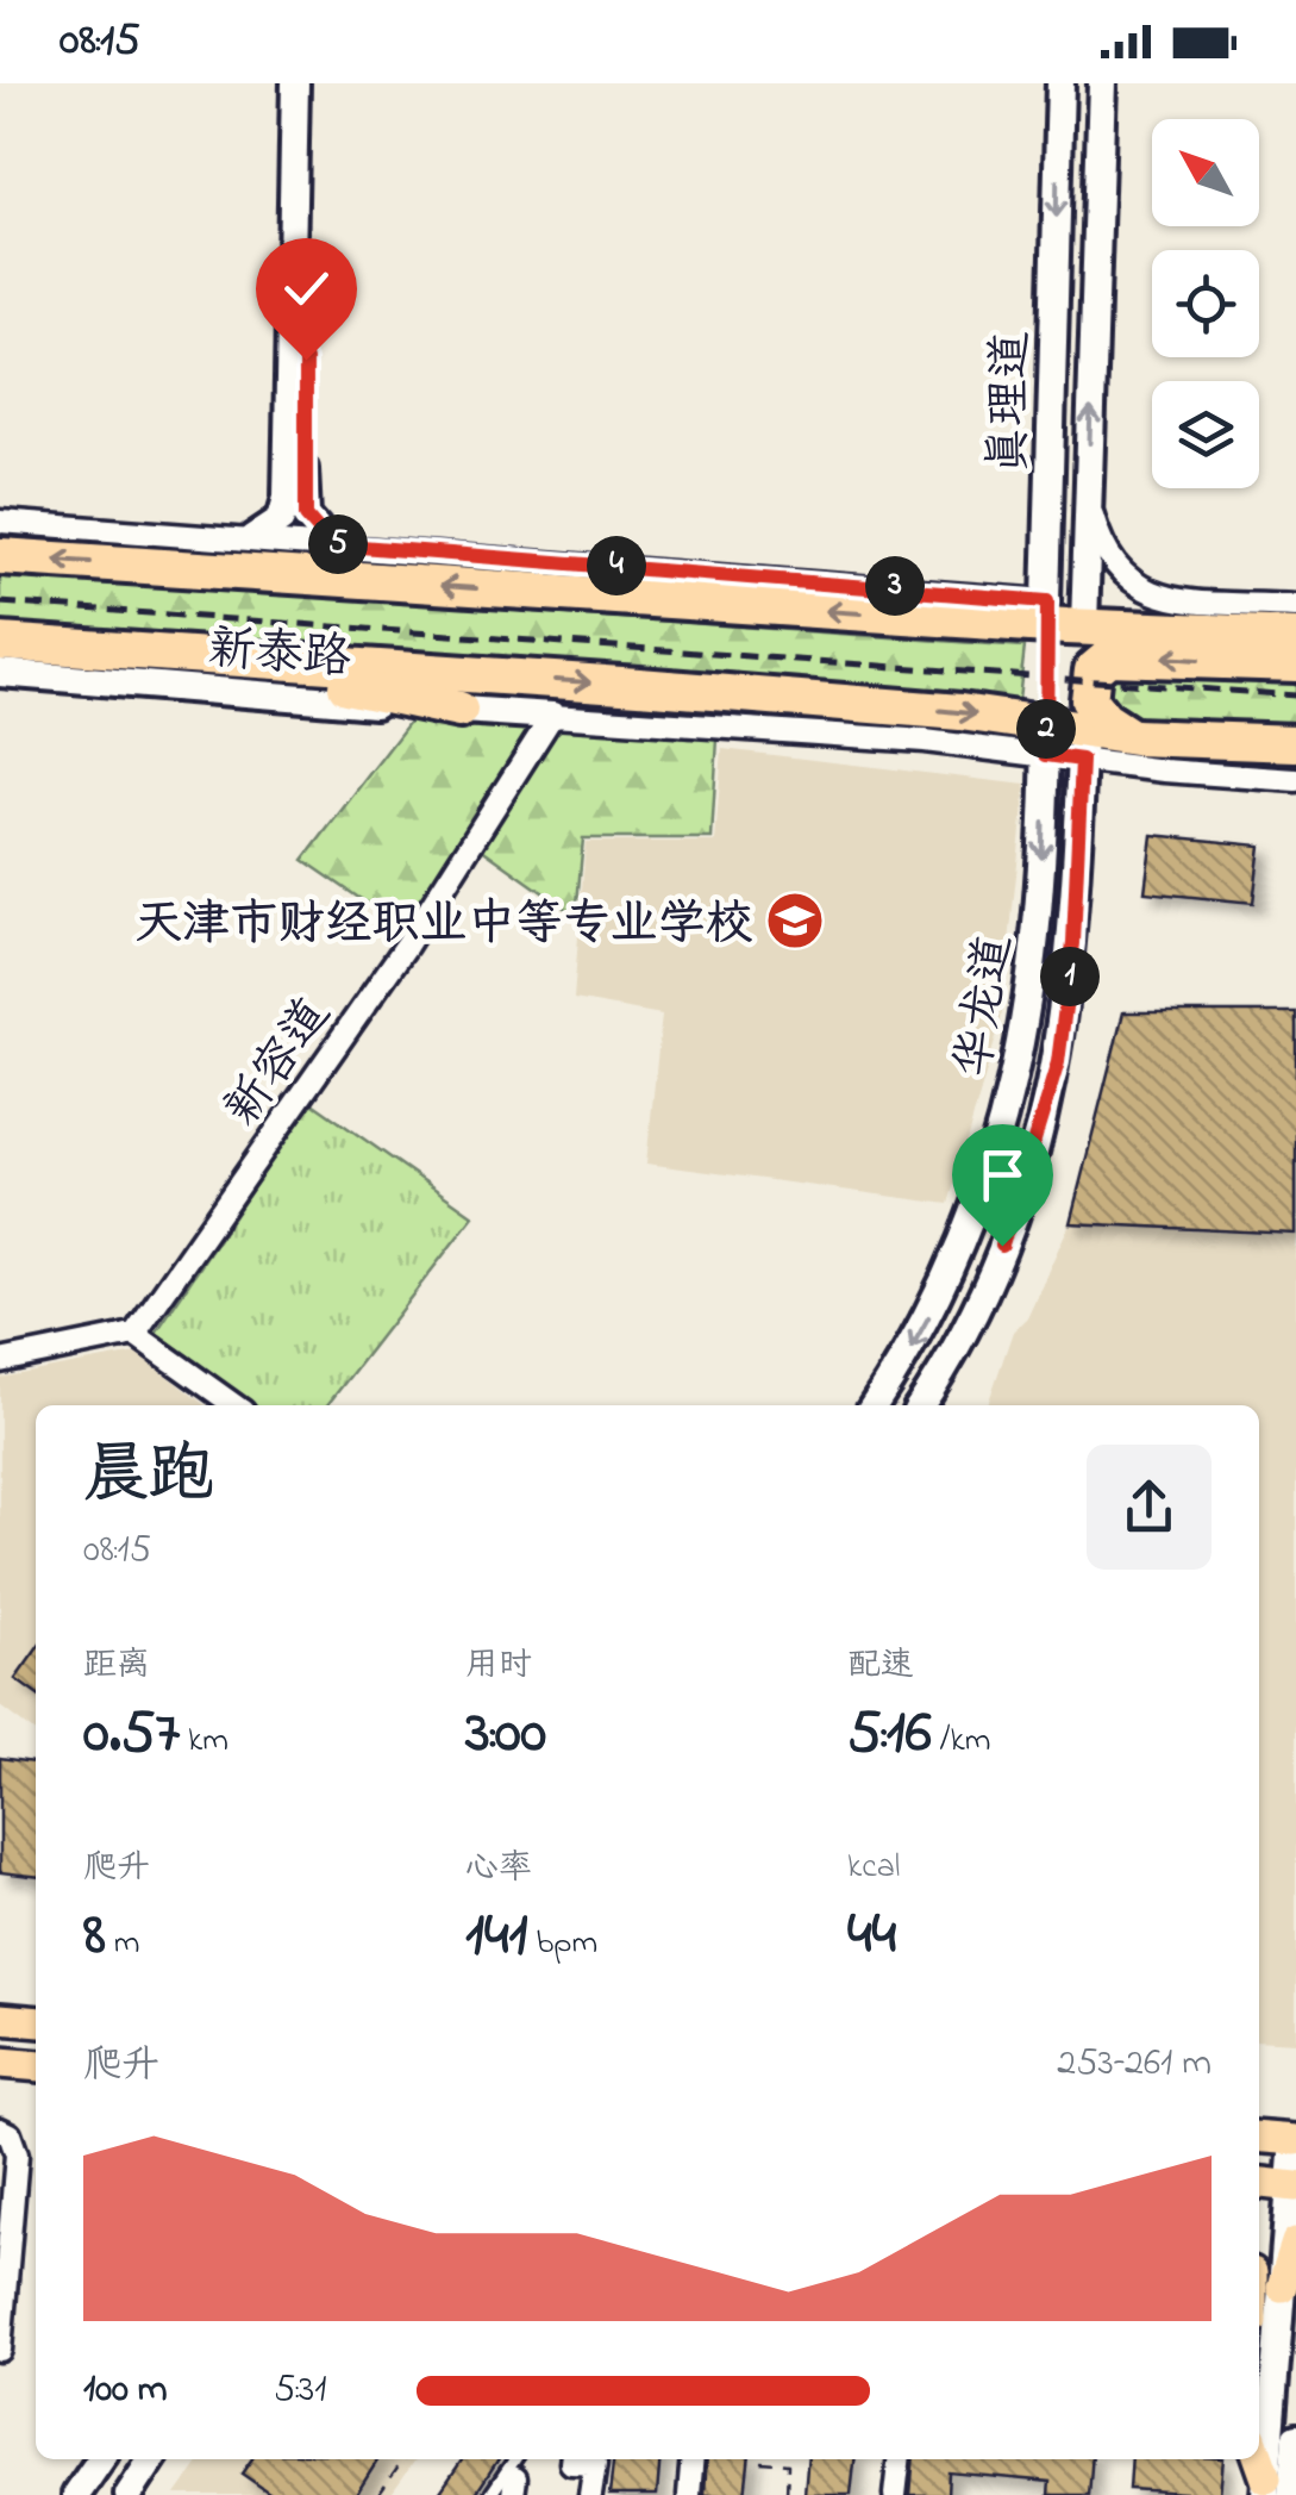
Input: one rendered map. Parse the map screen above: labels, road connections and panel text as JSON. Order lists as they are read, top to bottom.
{
  "streets": {
    "main road": ["真理道", "新泰路", "华龙道"],
    "street": ["新容道"]
  },
  "crossings": [
    ["新泰路", "新容道"]
  ],
  "places": {
    "school or university": ["天津市财经职业中等专业学校"]
  },
  "north": "top left",
  "page": {
    "status": "08:15",
    "pins": [
      "5",
      "4",
      "3",
      "2",
      "1"
    ],
    "heading": ["晨跑", "08:15"],
    "stats": [
      ["距离", "0.57 km"],
      ["用时", "3:00"],
      ["配速", "5:16 /km"],
      ["爬升", "8 m"],
      ["心率", "141 bpm"],
      ["kcal", "44"]
    ],
    "chart": ["爬升", "253–261 m"],
    "list": [
      {
        "name": "100 m",
        "note": "5:31"
      }
    ]
  }
}
